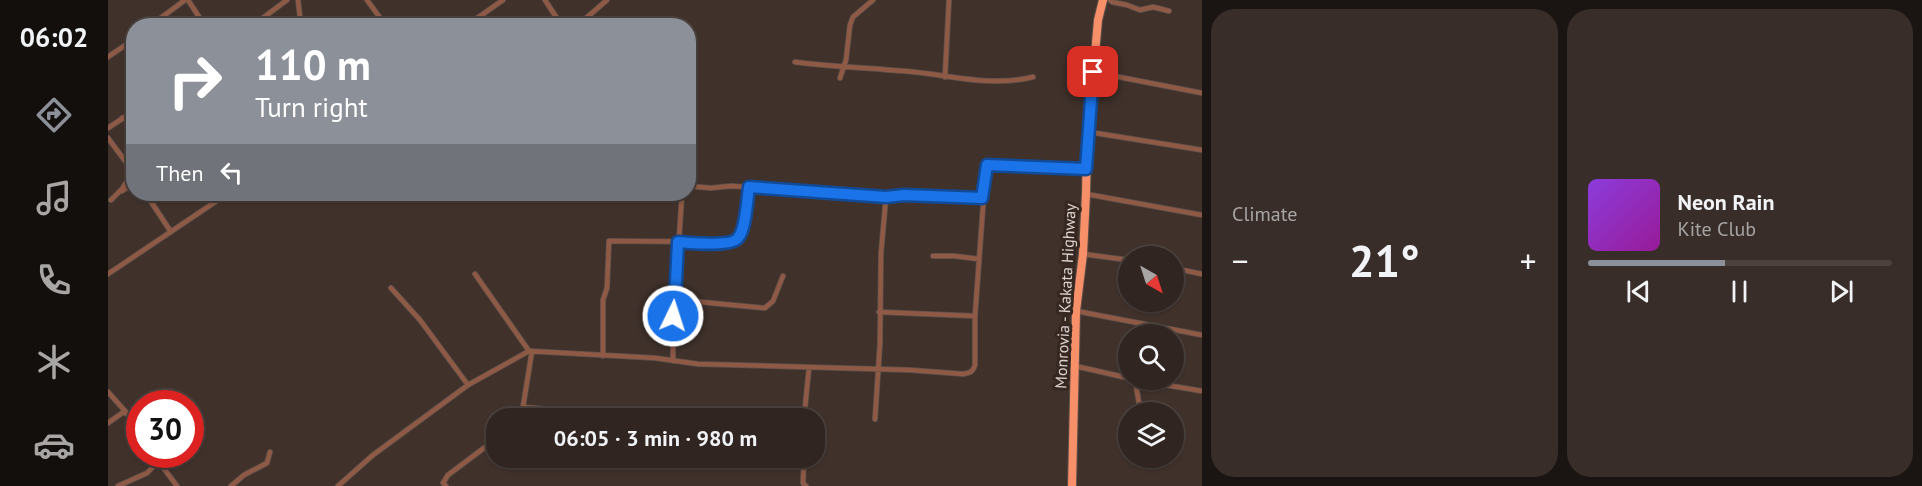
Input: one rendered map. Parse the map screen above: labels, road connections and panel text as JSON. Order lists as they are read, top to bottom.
{
  "streets": {
    "highway": ["Monrovia - Kakata Highway"]
  },
  "north": "bottom right",
  "page": {
    "tabs": "06:02",
    "tile": "Climate",
    "turn": ["110 m", "Turn right"],
    "then": "Then",
    "song": ["Neon Rain", "Kite Club"],
    "heat": ["−", "21°", "+"],
    "limit": "30",
    "trip": "06:05 · 3 min · 980 m"
  }
}
